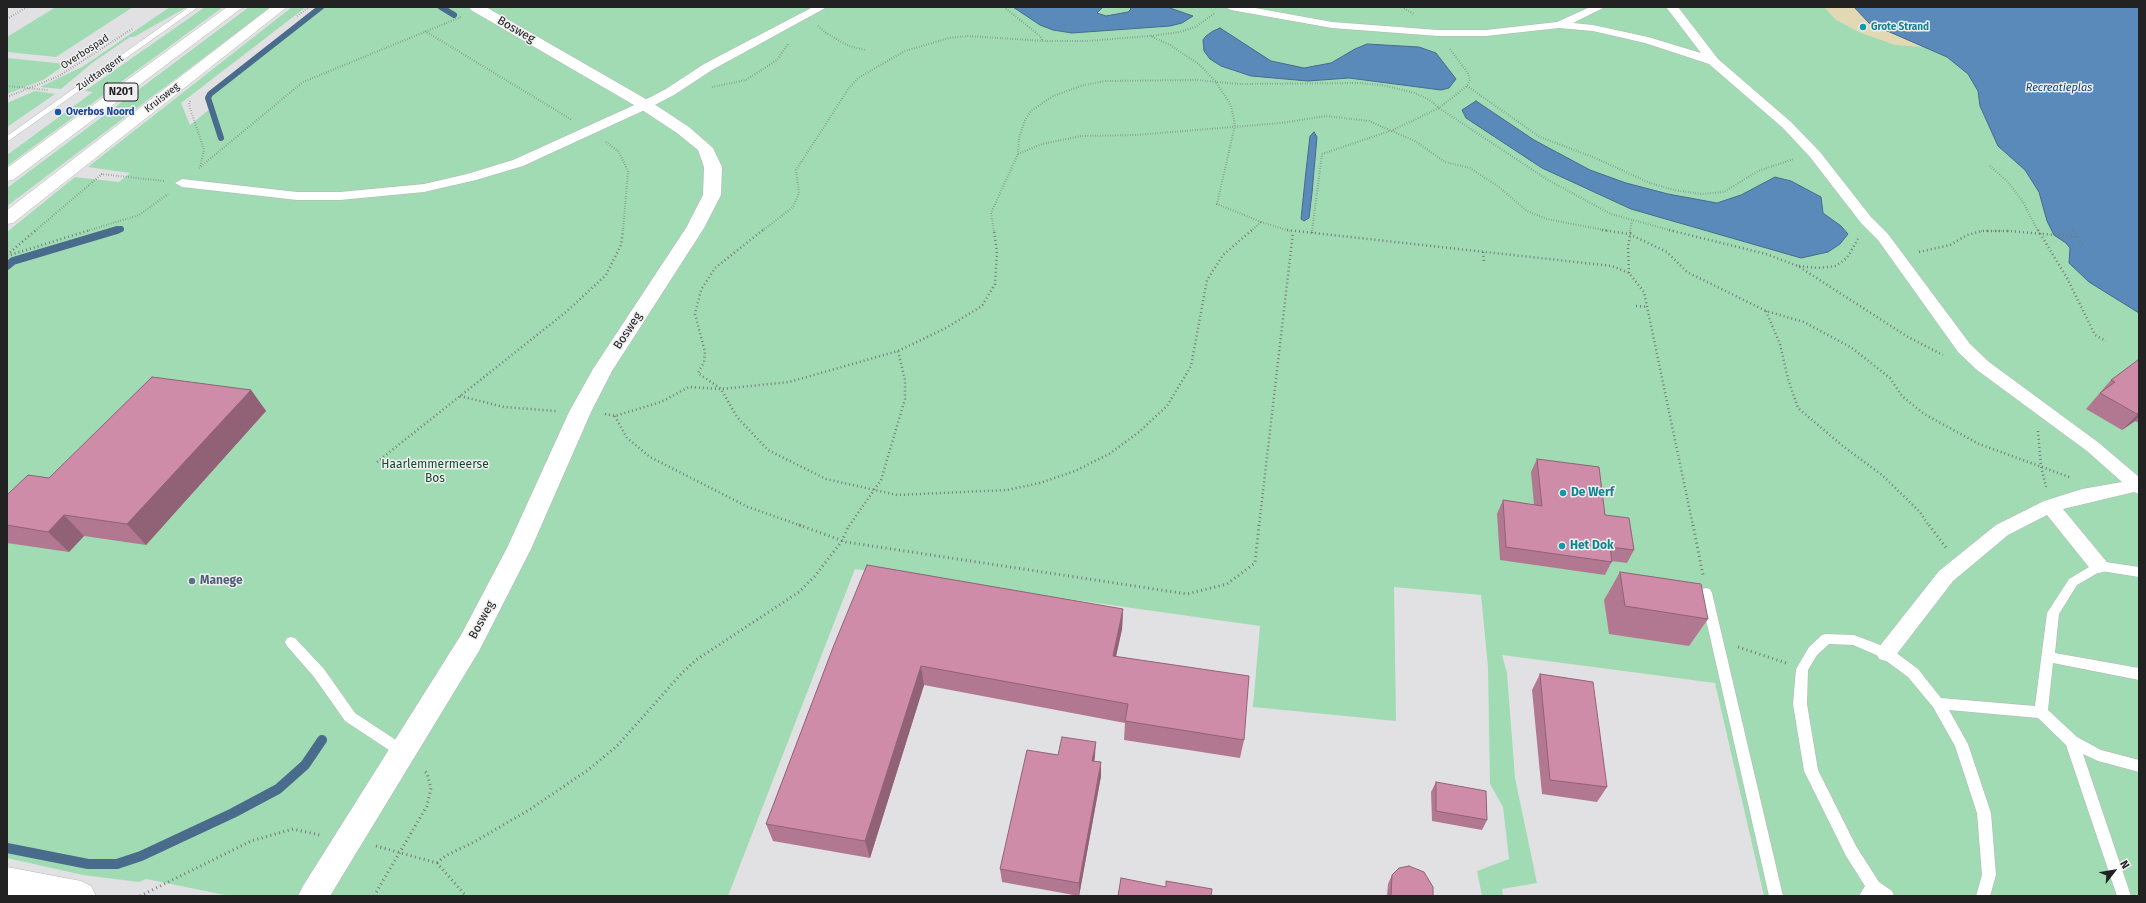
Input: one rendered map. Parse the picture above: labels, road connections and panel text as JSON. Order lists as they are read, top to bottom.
{
  "streets": {
    "main road": ["Bosweg", "N201", "Kruisweg"],
    "lane": ["Zuidtangent"],
    "path": ["Overbospad"]
  },
  "water": ["Recreatieplas"],
  "parks": ["Haarlemmermeerse Bos"],
  "places": [
    "Grote Strand",
    "Overbos Noord",
    "De Werf",
    "Het Dok",
    "Manege"
  ],
  "north": "top right"
}
